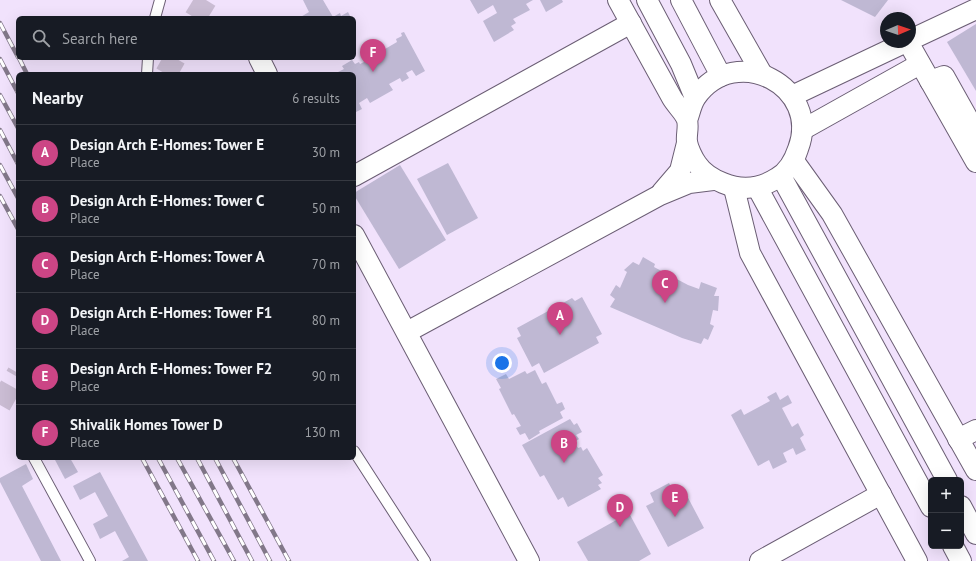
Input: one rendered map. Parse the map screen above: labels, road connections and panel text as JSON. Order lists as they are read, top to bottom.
{
  "north": "right",
  "page": {
    "search": "Search here",
    "pins": [
      "F",
      "C",
      "A",
      "B",
      "E",
      "D"
    ],
    "heading": ["Nearby", "6 results"],
    "list": [
      {
        "mark": "A",
        "name": "Design Arch E-Homes: Tower E",
        "note": "Place",
        "value": "30 m"
      },
      {
        "mark": "B",
        "name": "Design Arch E-Homes: Tower C",
        "note": "Place",
        "value": "50 m"
      },
      {
        "mark": "C",
        "name": "Design Arch E-Homes: Tower A",
        "note": "Place",
        "value": "70 m"
      },
      {
        "mark": "D",
        "name": "Design Arch E-Homes: Tower F1",
        "note": "Place",
        "value": "80 m"
      },
      {
        "mark": "E",
        "name": "Design Arch E-Homes: Tower F2",
        "note": "Place",
        "value": "90 m"
      },
      {
        "mark": "F",
        "name": "Shivalik Homes Tower D",
        "note": "Place",
        "value": "130 m"
      }
    ],
    "map_buttons": ["+", "−"]
  }
}
